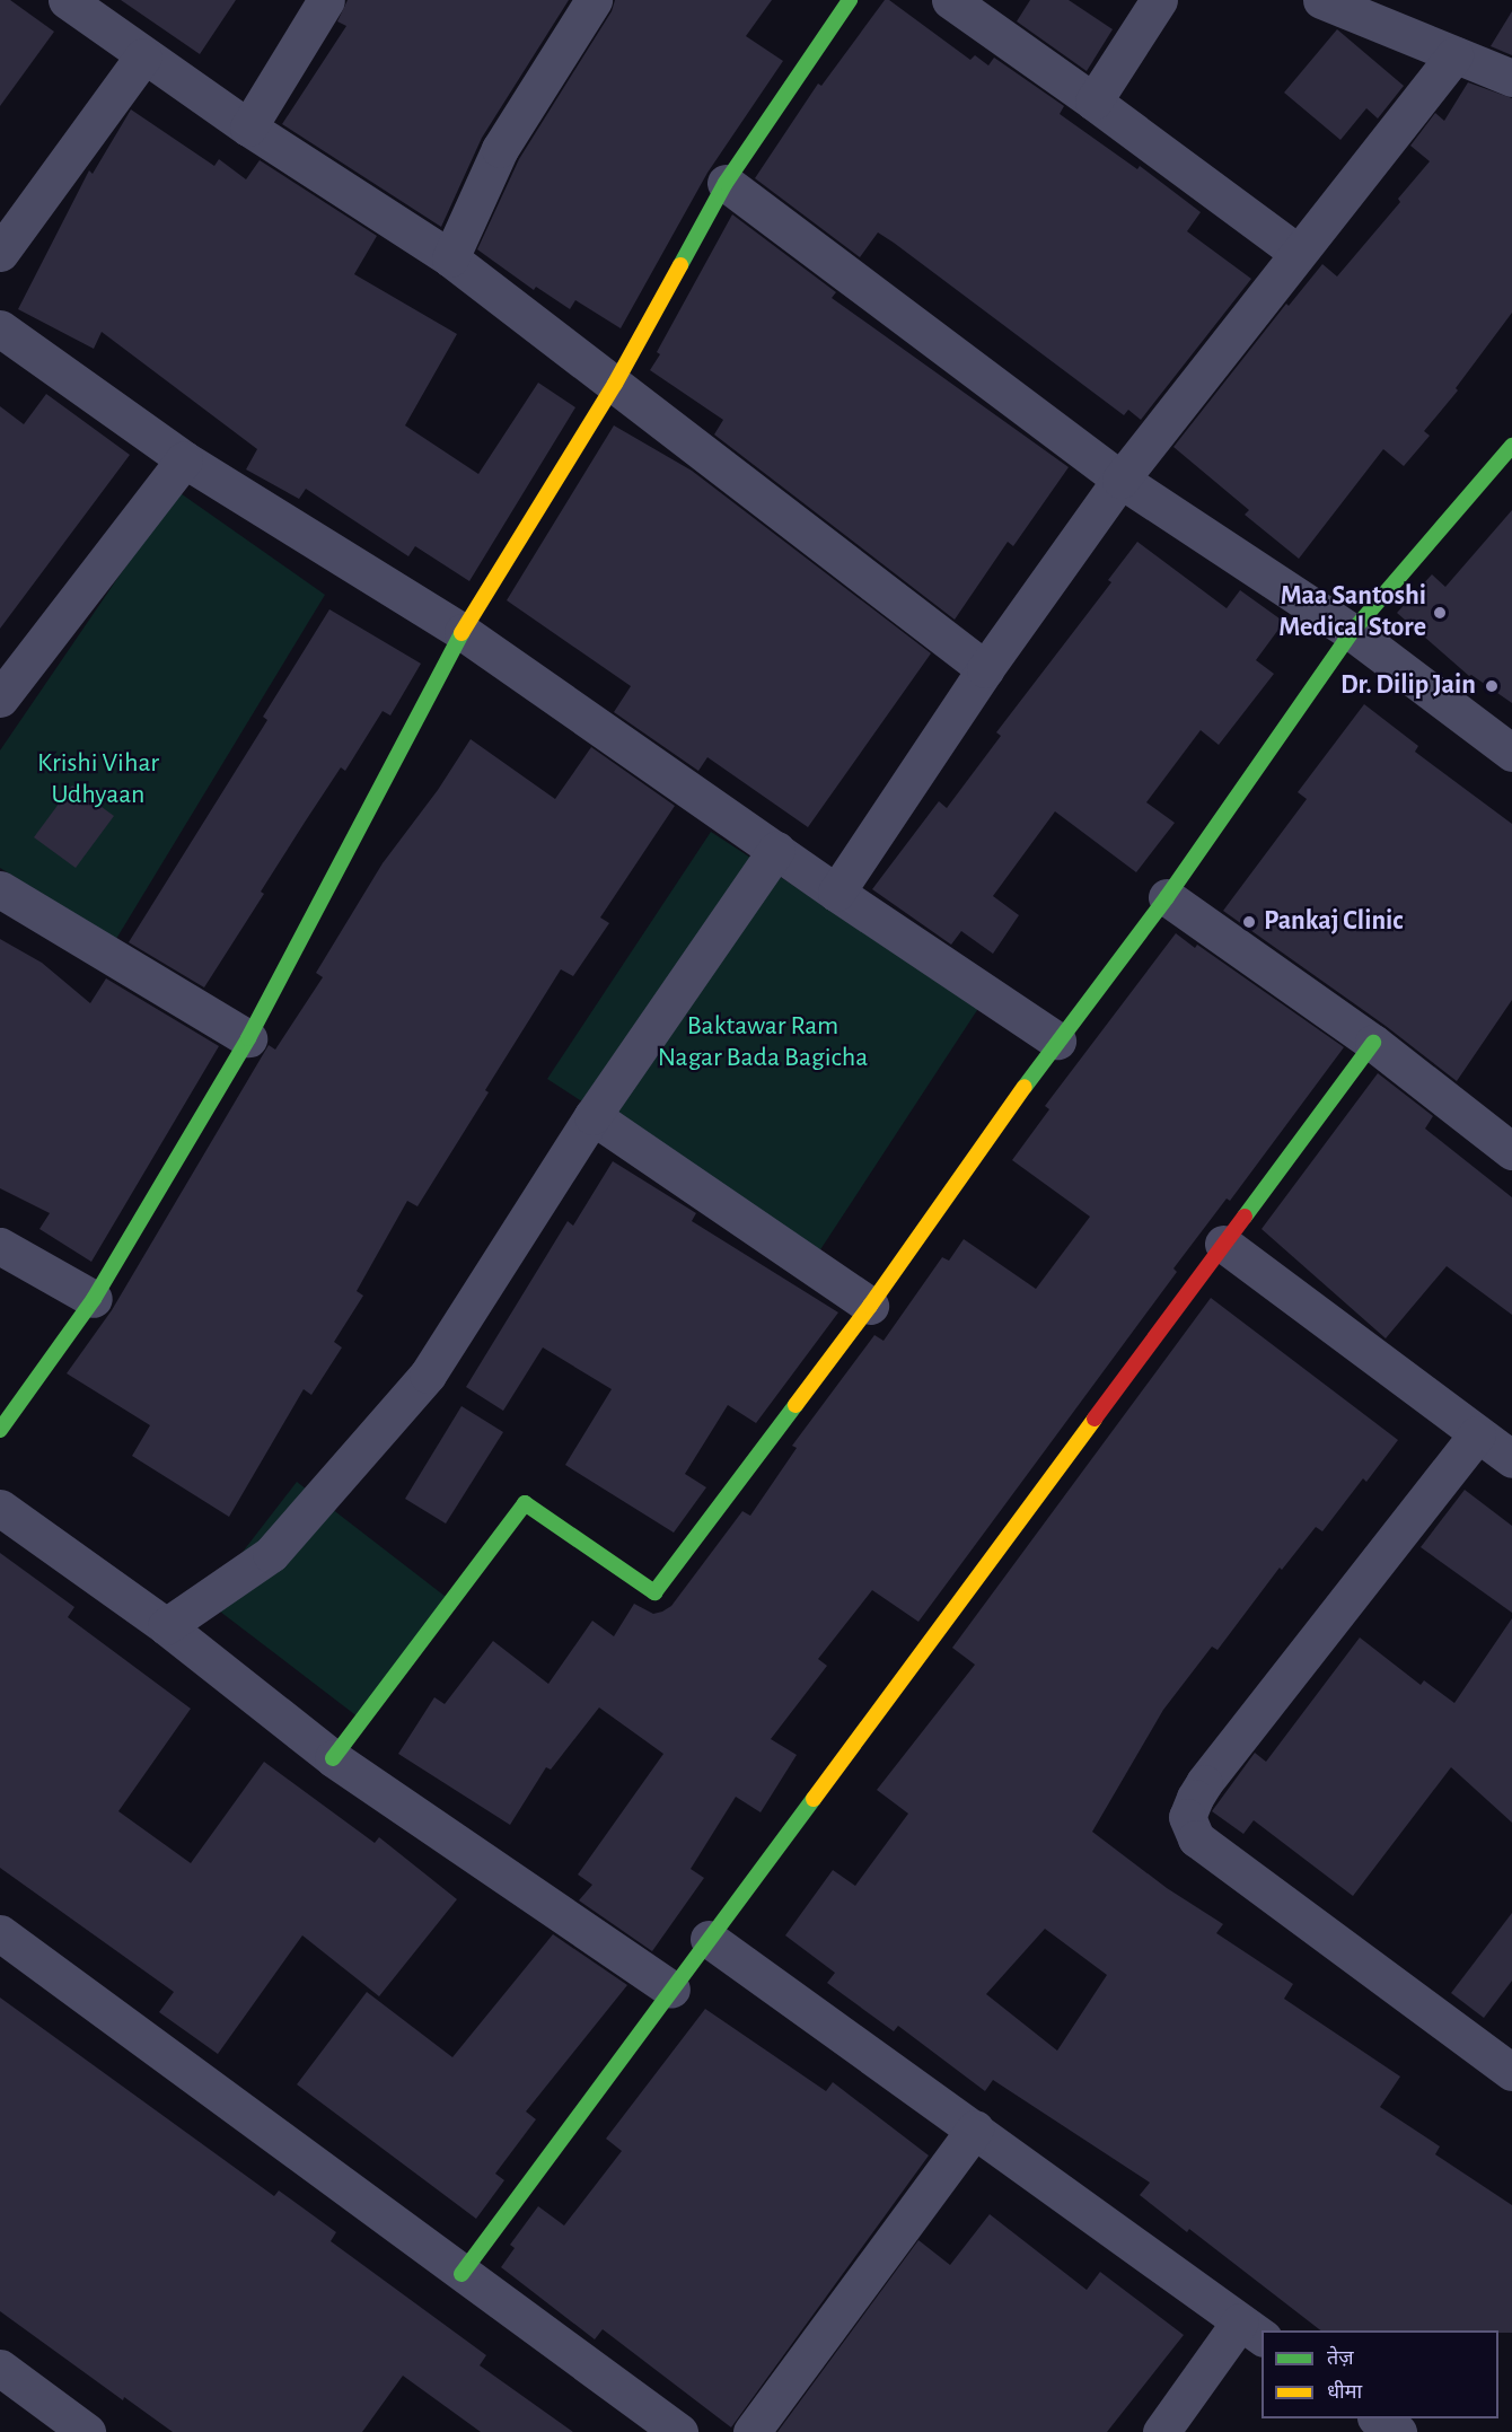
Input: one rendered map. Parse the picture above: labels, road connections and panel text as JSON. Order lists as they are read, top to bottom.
{
  "parks": ["Krishi Vihar Udhyaan", "Baktawar Ram Nagar Bada Bagicha"],
  "places": ["Maa Santoshi Medical Store", "Dr. Dilip Jain", "Pankaj Clinic"],
  "legend": ["तेज़", "धीमा"]
}
